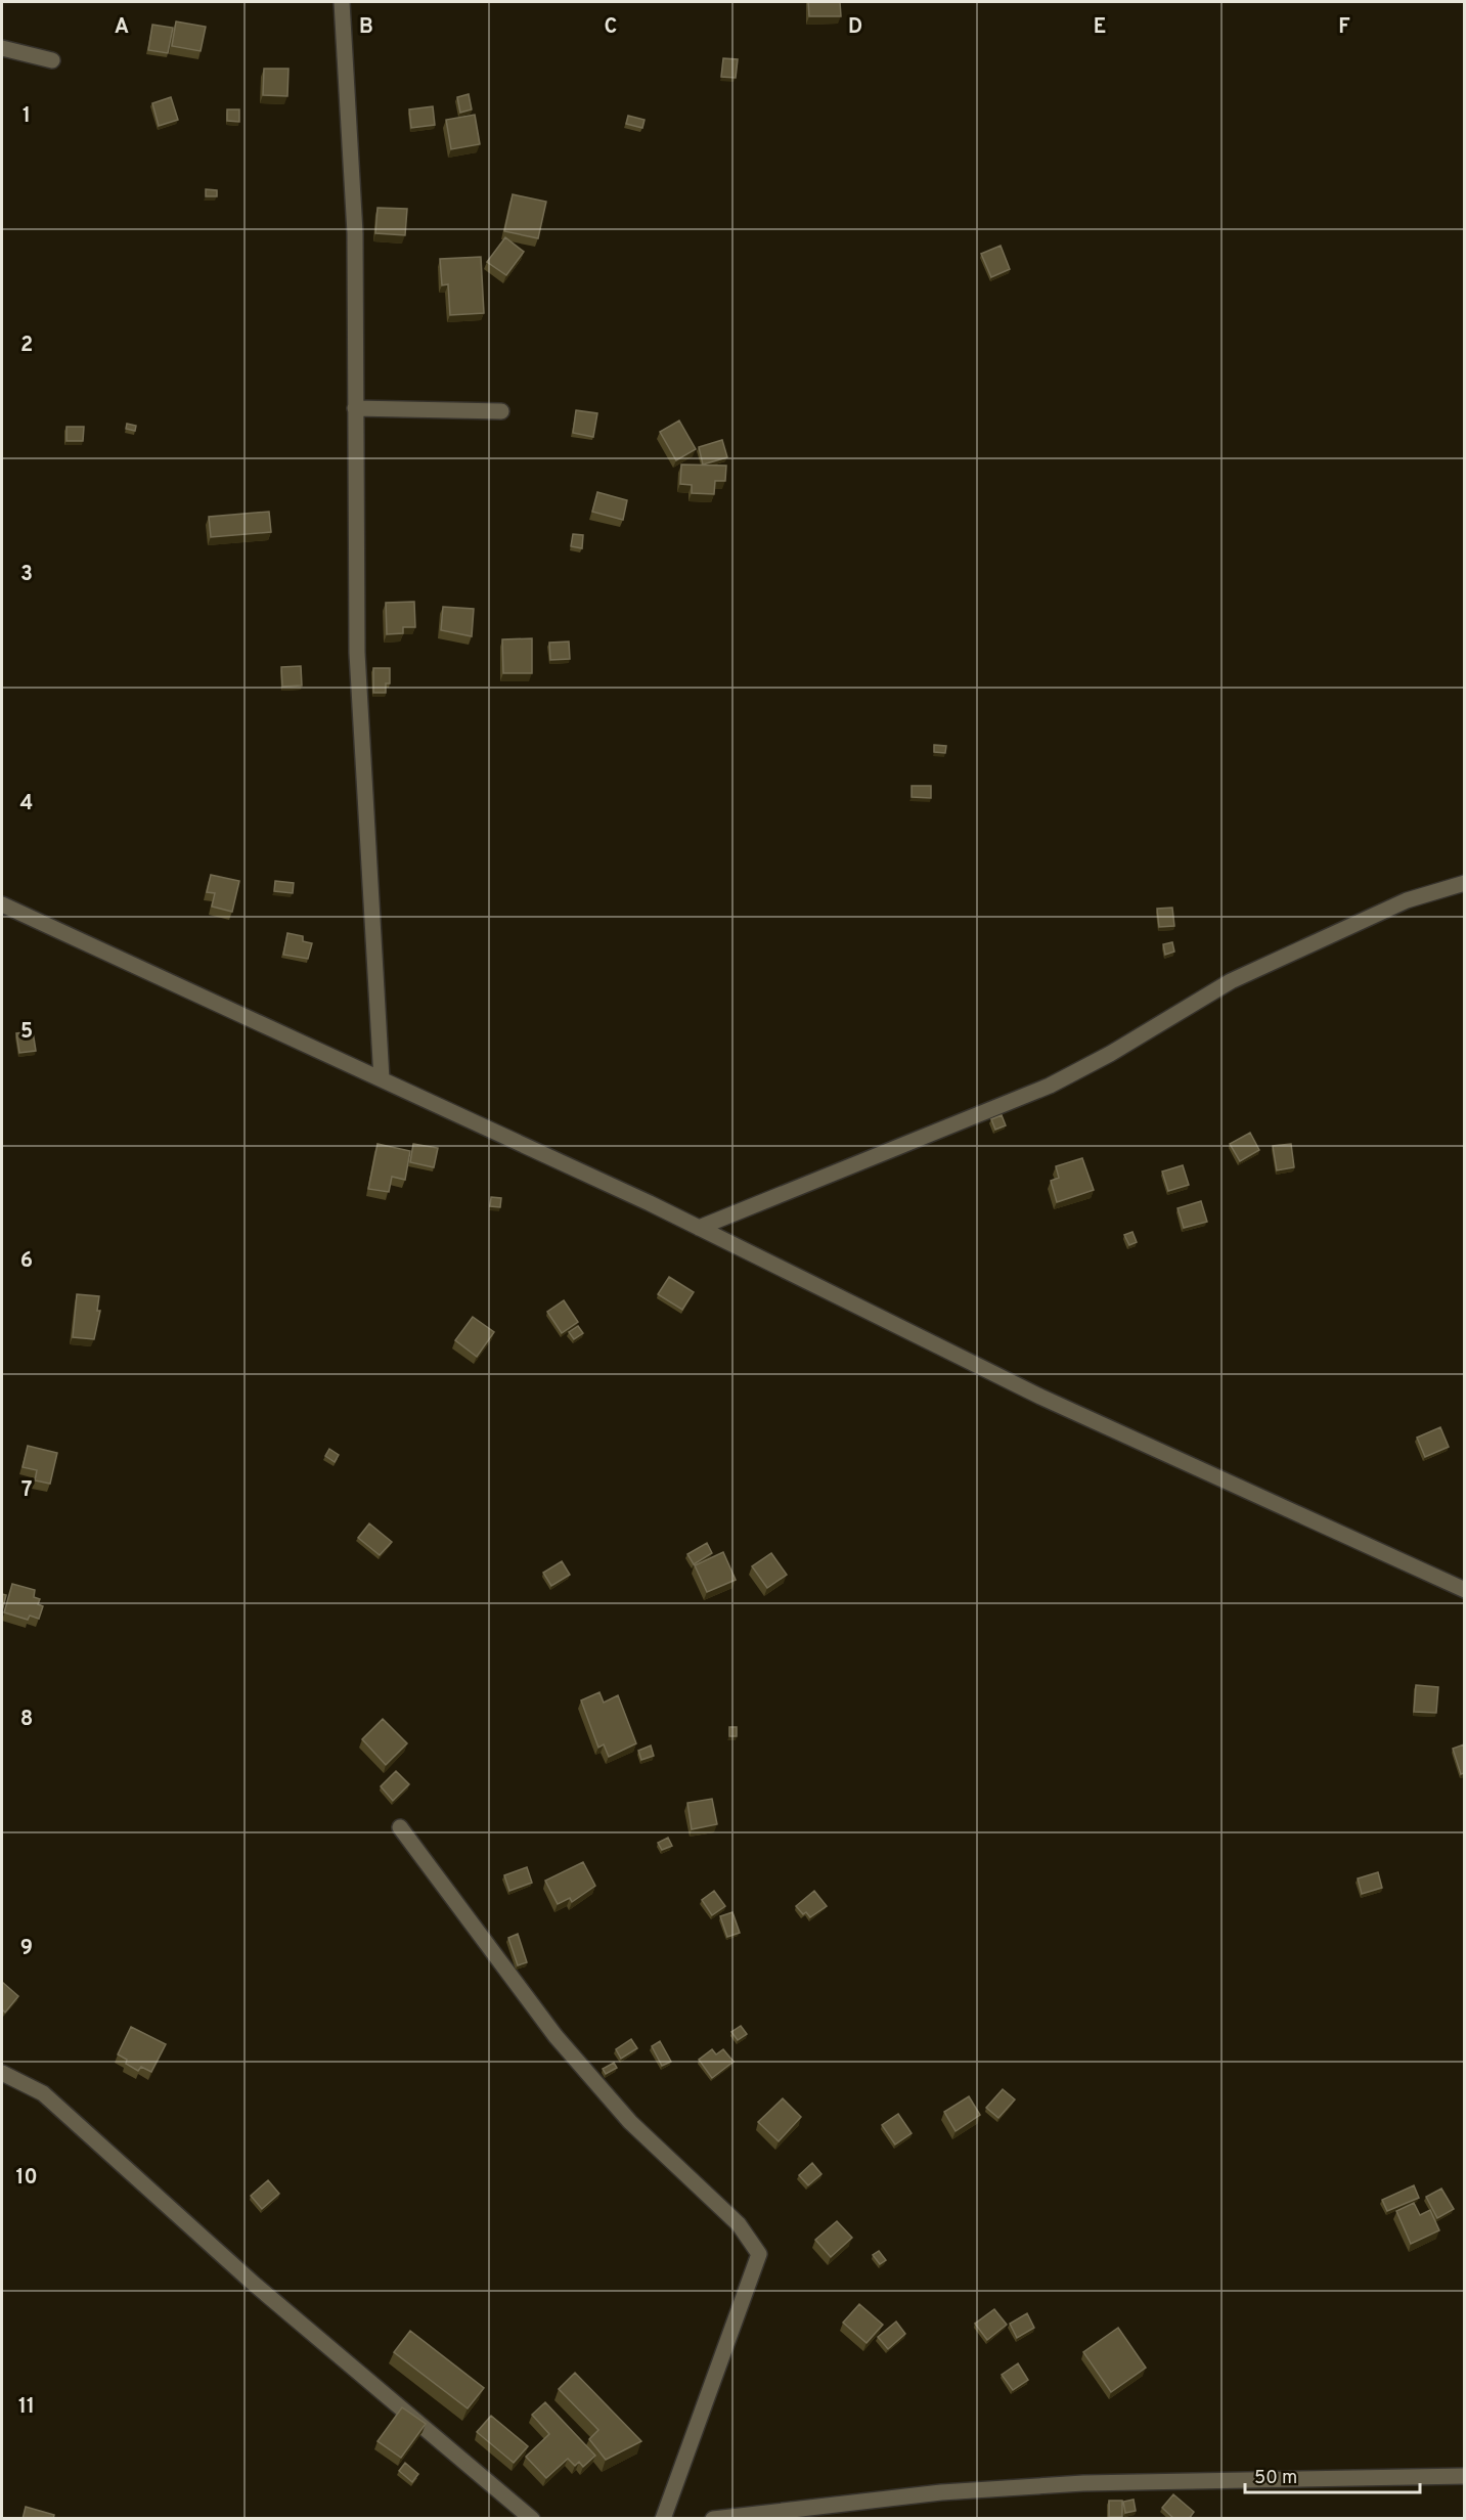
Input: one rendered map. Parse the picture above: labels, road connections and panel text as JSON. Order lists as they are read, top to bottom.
{
  "scale_bar": "50 m",
  "grid": {
    "columns": [
      "A",
      "B",
      "C",
      "D",
      "E",
      "F"
    ],
    "rows": [
      "1",
      "2",
      "3",
      "4",
      "5",
      "6",
      "7",
      "8",
      "9",
      "10",
      "11"
    ]
  }
}
